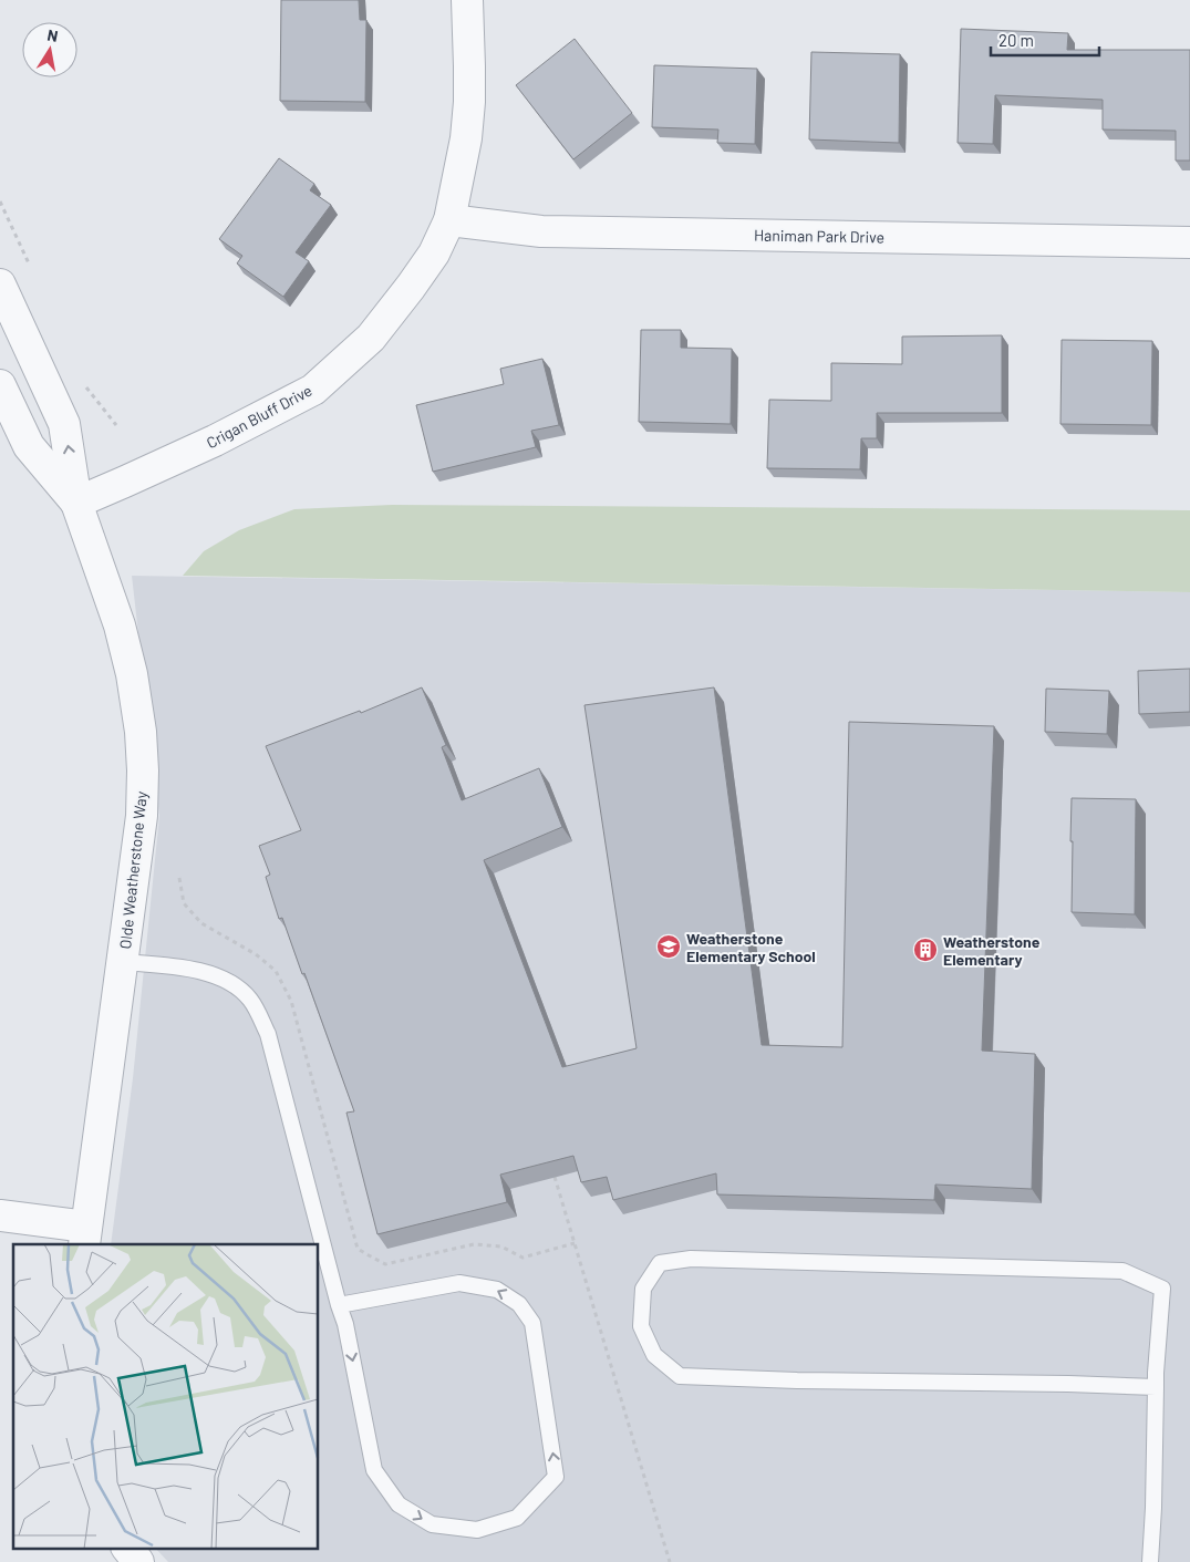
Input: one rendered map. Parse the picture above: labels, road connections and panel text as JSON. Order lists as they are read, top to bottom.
{
  "streets": {
    "street": ["Haniman Park Drive", "Crigan Bluff Drive", "Olde Weatherstone Way"]
  },
  "crossings": [
    ["Haniman Park Drive", "Crigan Bluff Drive"],
    ["Crigan Bluff Drive", "Olde Weatherstone Way"]
  ],
  "places": {
    "school or university": ["Weatherstone Elementary School"],
    "building": ["Weatherstone Elementary"]
  },
  "scale_bar": "20 m",
  "north": "top"
}
